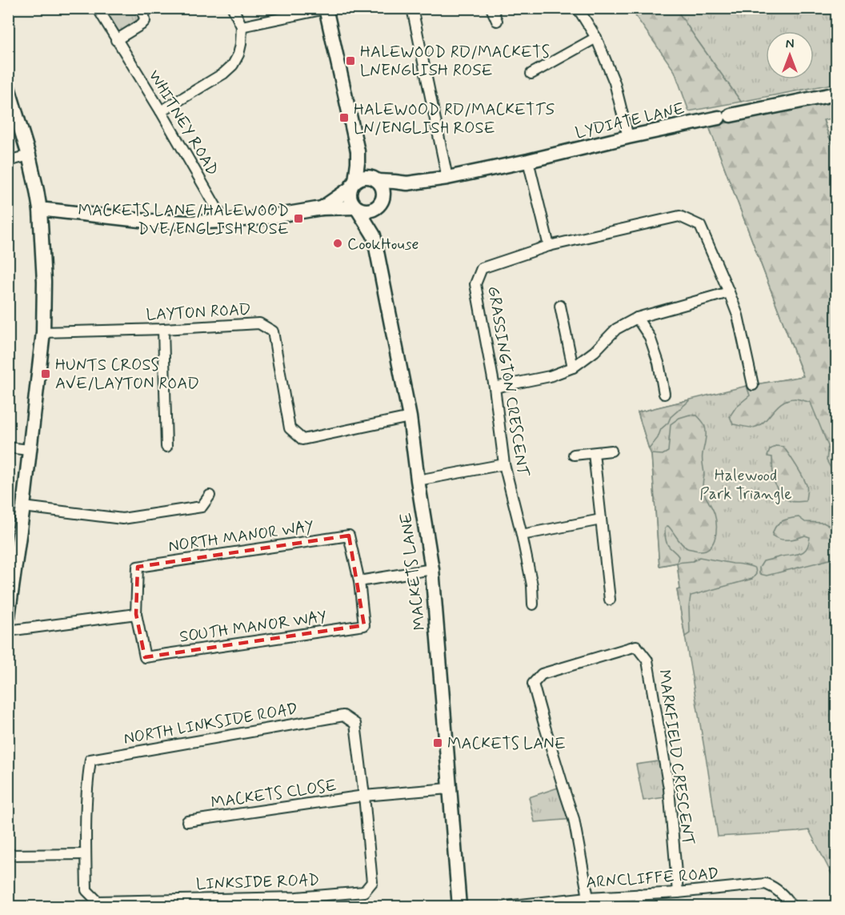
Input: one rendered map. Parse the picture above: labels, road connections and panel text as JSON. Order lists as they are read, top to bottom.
{
  "streets": {
    "street": [
      "LYDIATE LANE",
      "WHITNEY ROAD",
      "LAYTON ROAD",
      "GRASSINGTON CRESCENT",
      "NORTH MANOR WAY",
      "MACKETS LANE",
      "SOUTH MANOR WAY",
      "NORTH LINKSIDE ROAD",
      "MARKFIELD CRESCENT",
      "MACKETS CLOSE",
      "ARNCLIFFE ROAD",
      "LINKSIDE ROAD"
    ]
  },
  "crossings": [
    ["LYDIATE LANE", "MACKETS LANE"],
    ["LAYTON ROAD", "MACKETS LANE"],
    ["NORTH MANOR WAY", "SOUTH MANOR WAY"],
    ["NORTH LINKSIDE ROAD", "MACKETS CLOSE"],
    ["NORTH LINKSIDE ROAD", "LINKSIDE ROAD"],
    ["MARKFIELD CRESCENT", "ARNCLIFFE ROAD"],
    ["MACKETS CLOSE", "LINKSIDE ROAD"]
  ],
  "parks": ["Halewood Park Triangle"],
  "places": {
    "transit": [
      "HALEWOOD RD/MACKETS LNENGLISH ROSE",
      "HALEWOOD RD/MACKETTS LN/ENGLISH ROSE",
      "MACKETS LANE/HALEWOOD DVE/ENGLISH ROSE",
      "HUNTS CROSS AVE/LAYTON ROAD",
      "MACKETS LANE"
    ],
    "other": ["CookHouse"]
  },
  "north": "top"
}
